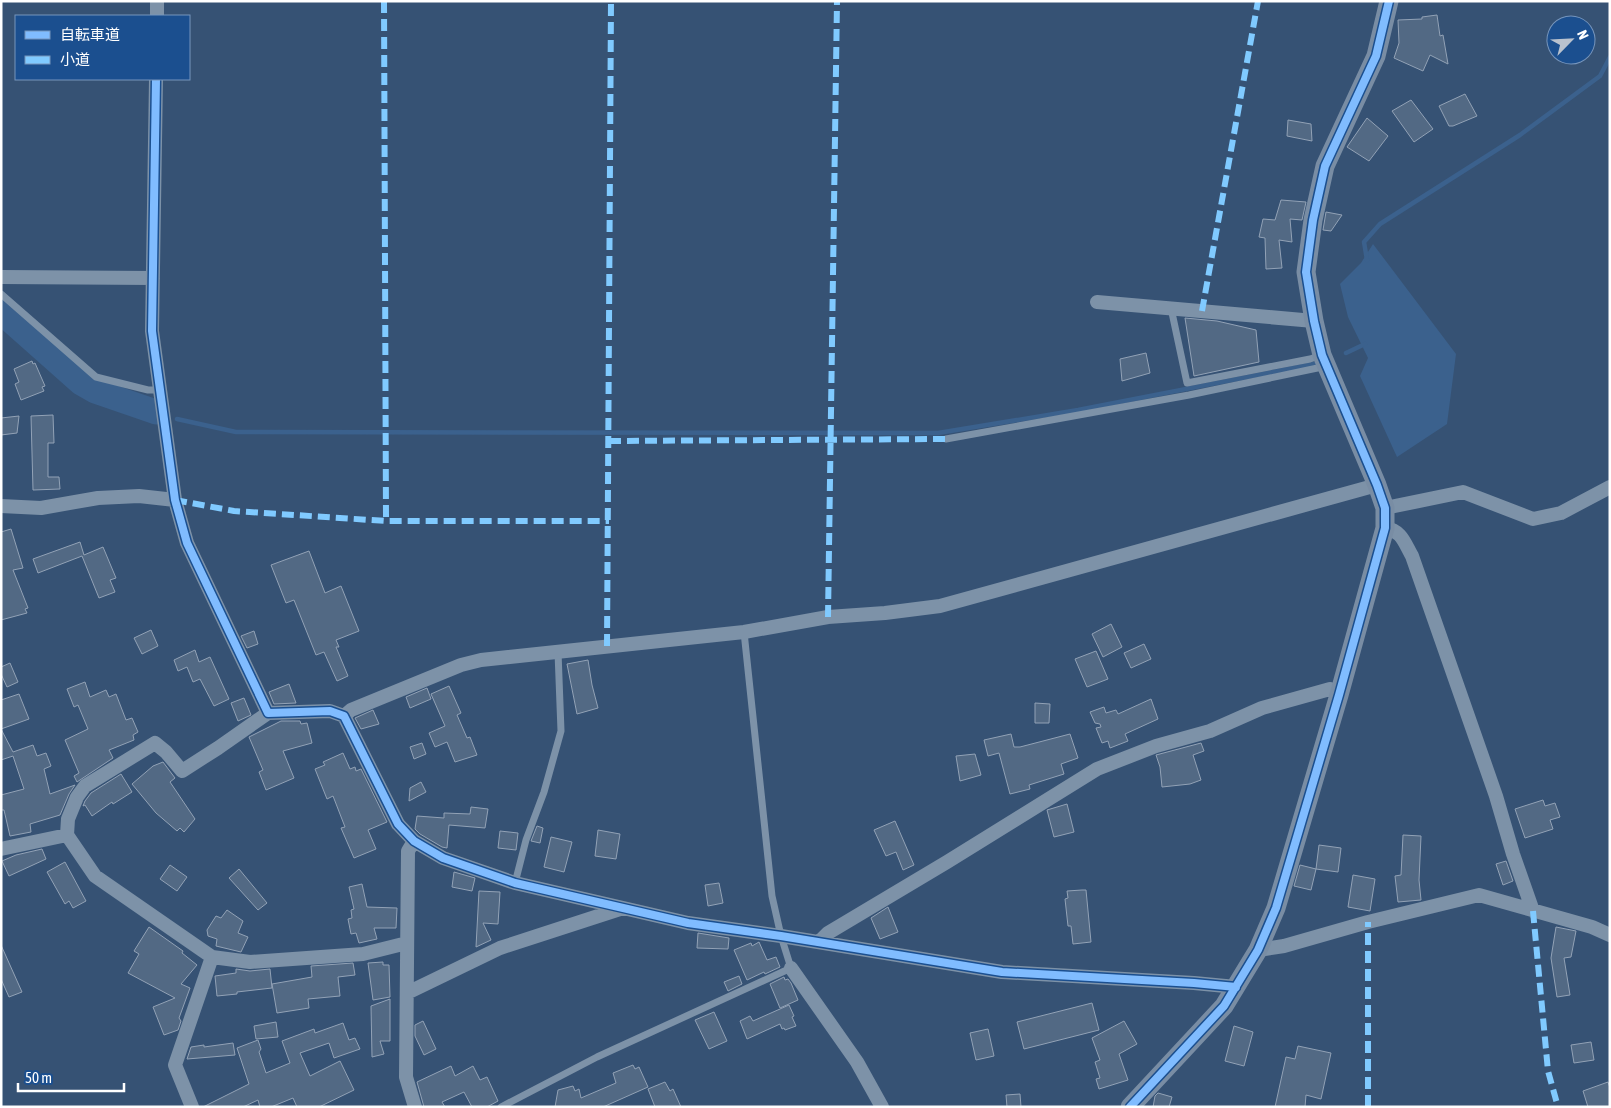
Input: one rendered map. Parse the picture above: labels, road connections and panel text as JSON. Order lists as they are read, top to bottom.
{
  "legend": ["自転車道", "小道"],
  "scale_bar": "50 m",
  "north": "top right"
}
